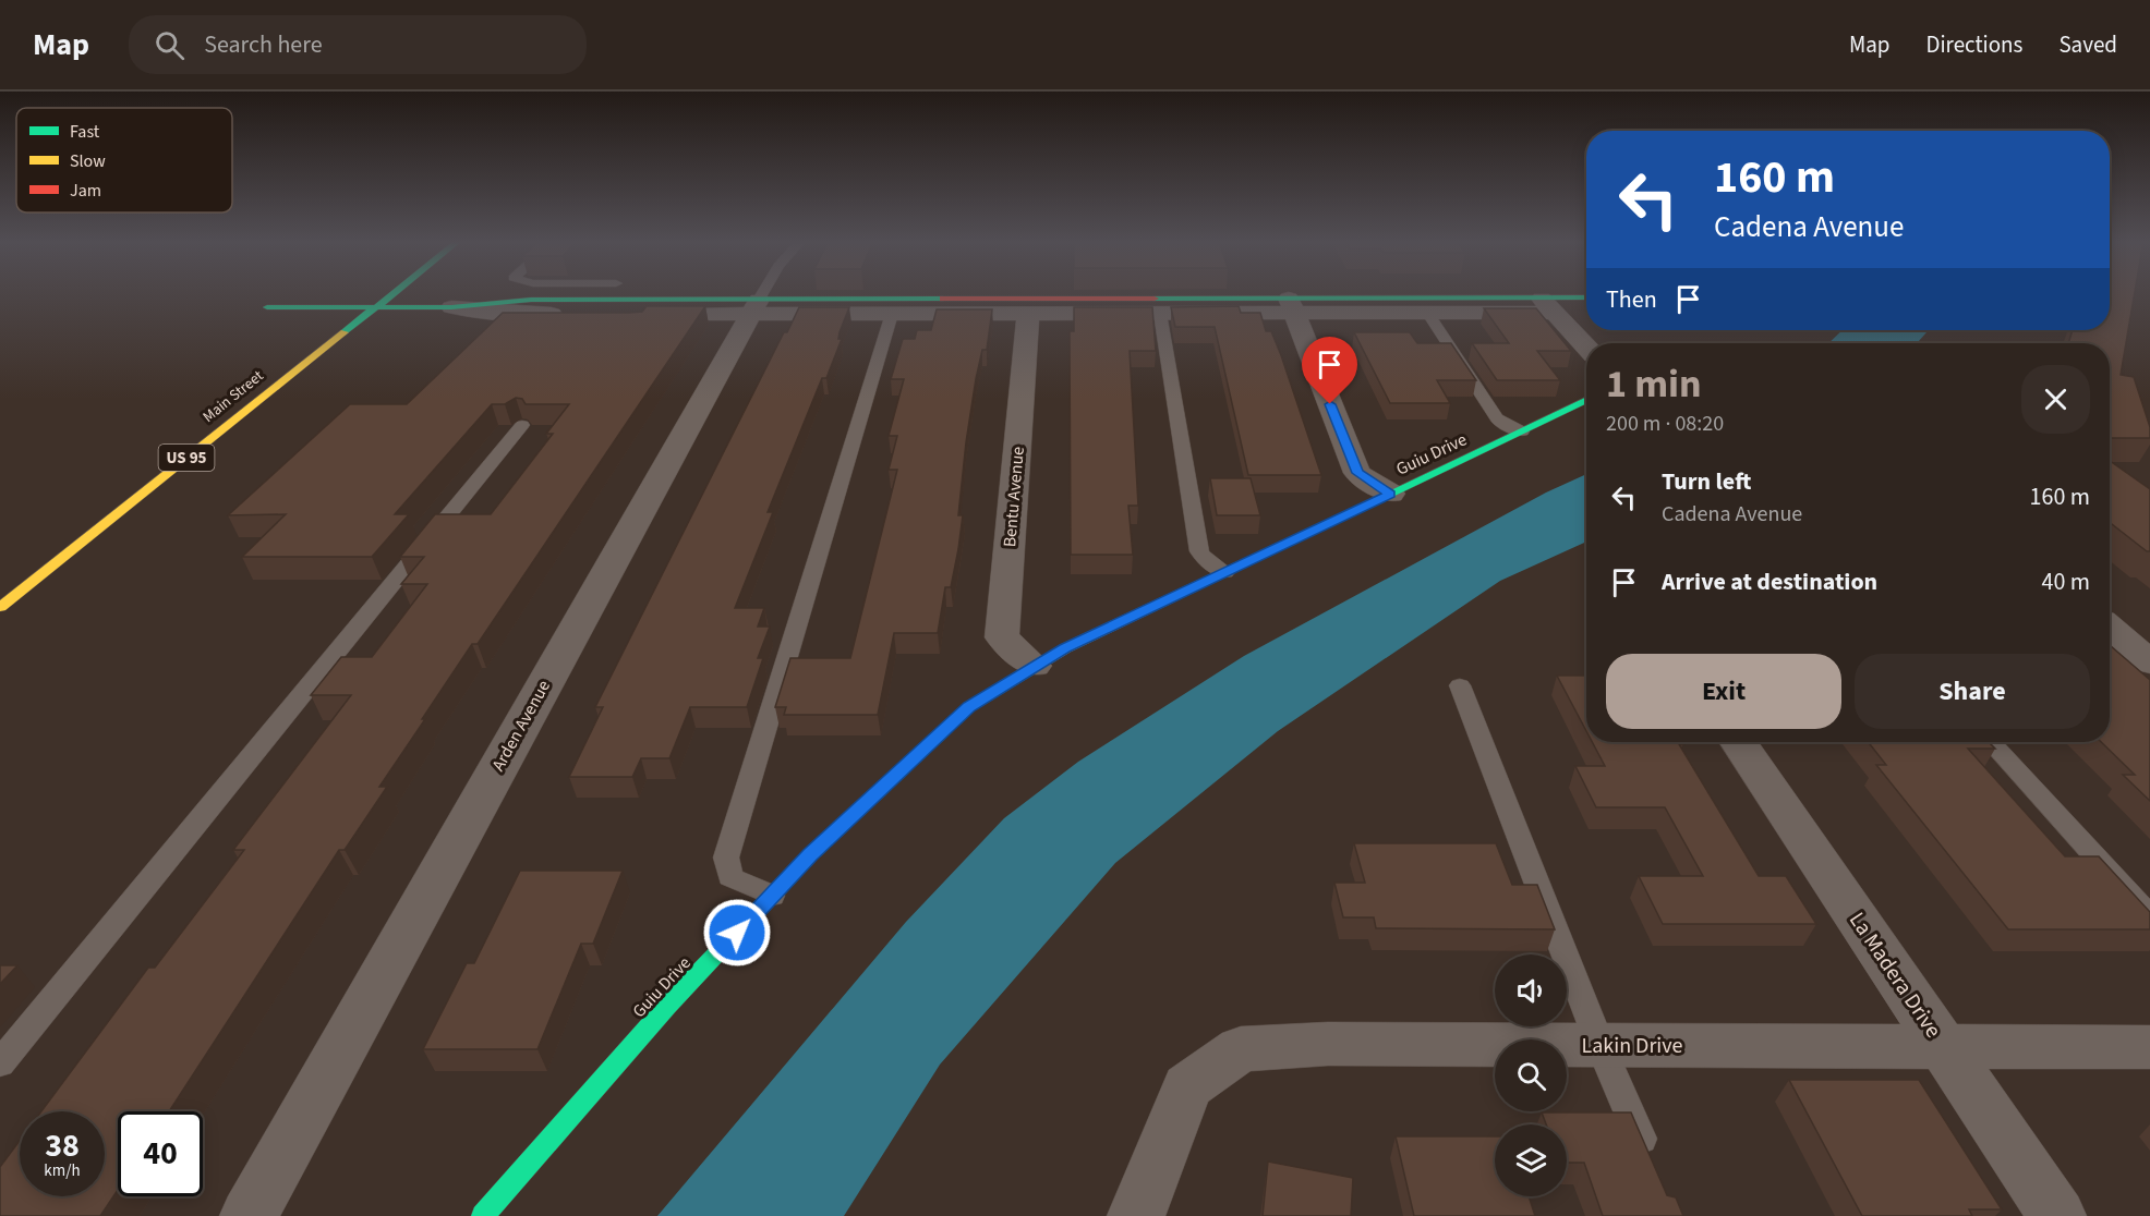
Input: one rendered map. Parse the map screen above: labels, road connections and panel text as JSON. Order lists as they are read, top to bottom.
{
  "streets": {
    "main road": ["Main Street", "Guiu Drive", "US 95"],
    "street": [
      "Bentu Avenue",
      "Arden Avenue",
      "La Madera Drive",
      "Lakin Drive"
    ]
  },
  "crossings": [
    ["Guiu Drive", "Bentu Avenue"],
    ["La Madera Drive", "Lakin Drive"]
  ],
  "legend": ["Fast", "Slow", "Jam"],
  "page": {
    "header": "Map",
    "search": "Search here",
    "nav": ["Map", "Directions", "Saved"],
    "turn": ["160 m", "Cadena Avenue"],
    "then": "Then",
    "heading": ["1 min", "200 m · 08:20"],
    "list": [
      {
        "name": "Turn left",
        "note": "Cadena Avenue",
        "value": "160 m"
      },
      {
        "name": "Arrive at destination",
        "value": "40 m"
      }
    ],
    "buttons": ["Exit", "Share"],
    "speed": "38 km/h",
    "limit": "40"
  }
}
